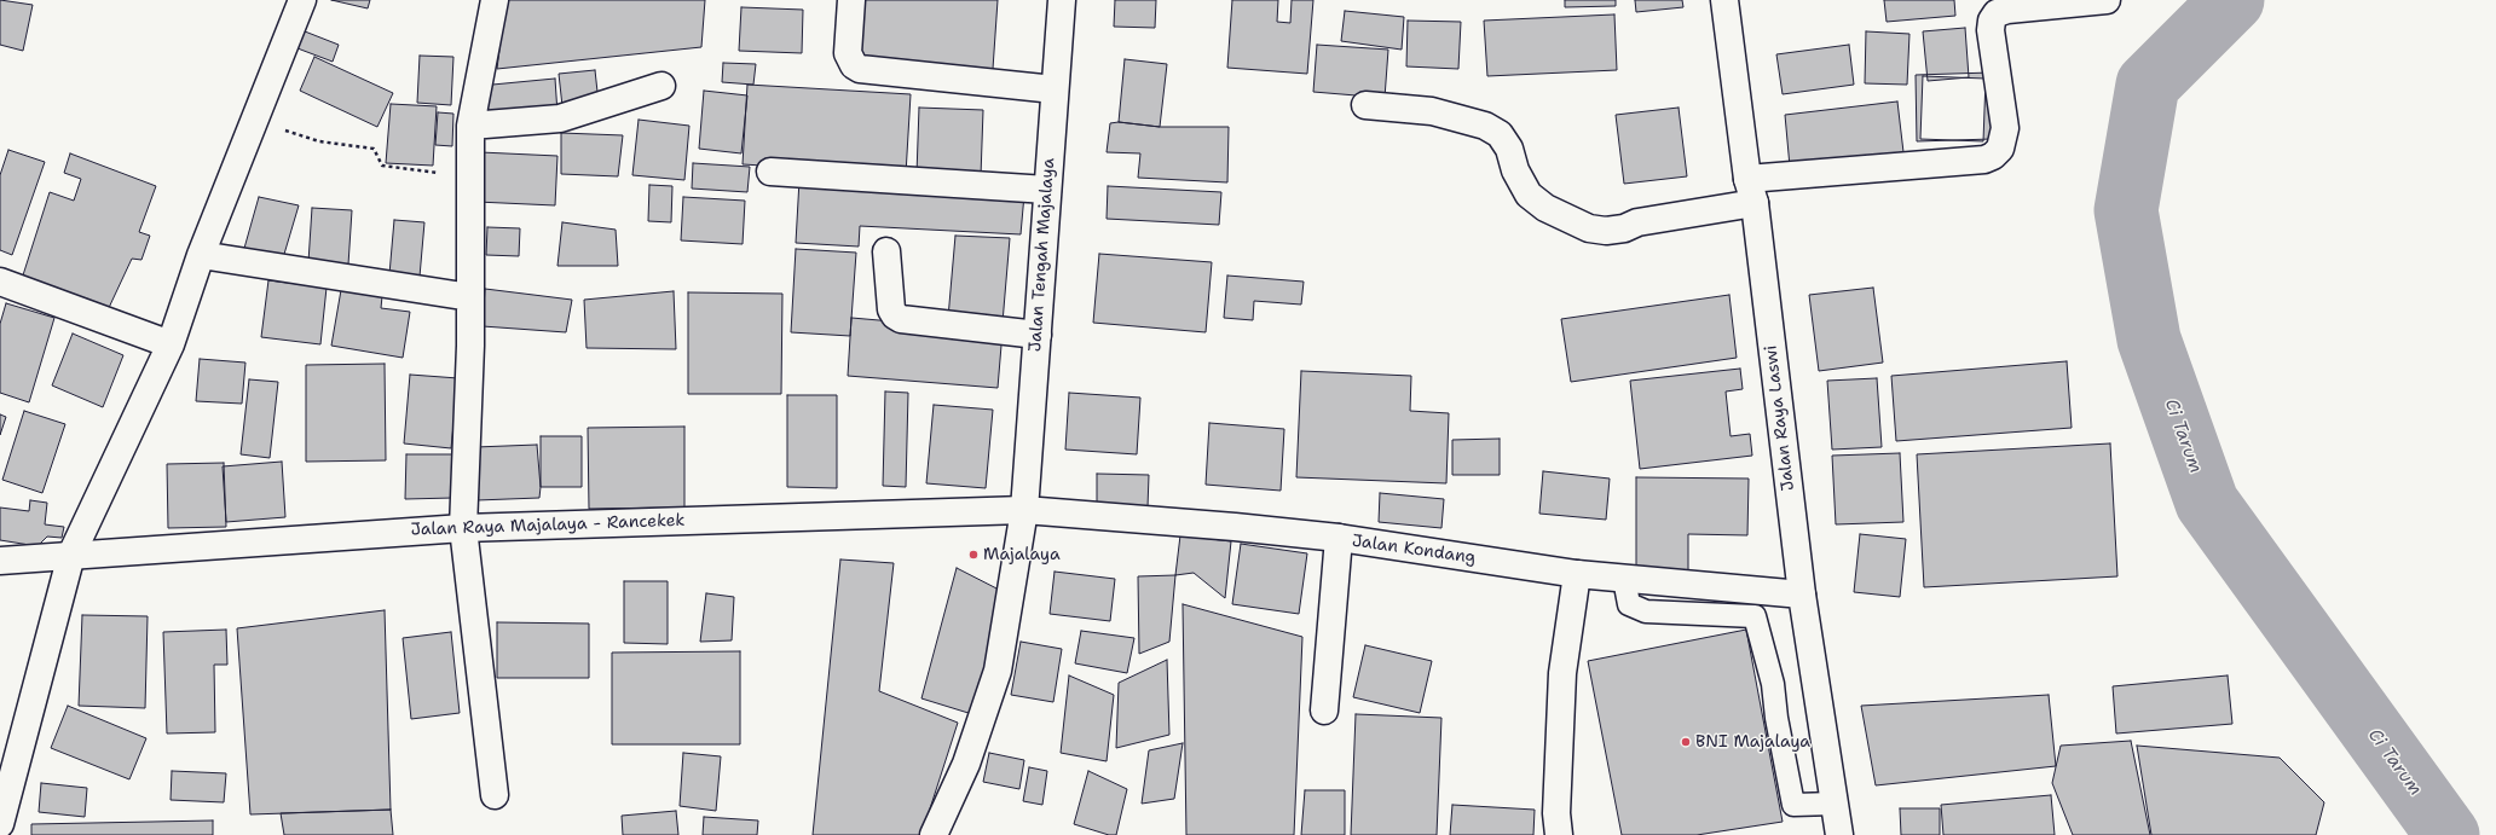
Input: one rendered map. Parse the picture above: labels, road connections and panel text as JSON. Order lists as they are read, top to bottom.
{
  "streets": {
    "street": [
      "Jalan Tengah Majalaya",
      "Jalan Raya Laswi",
      "Jalan Raya Majalaya - Rancekek",
      "Jalan Kondang"
    ]
  },
  "crossings": [
    ["Jalan Tengah Majalaya", "Jalan Raya Majalaya - Rancekek"],
    ["Jalan Tengah Majalaya", "Jalan Kondang"],
    ["Jalan Raya Laswi", "Jalan Kondang"],
    ["Jalan Raya Majalaya - Rancekek", "Jalan Kondang"]
  ],
  "water": ["Ci Tarum"],
  "places": ["Majalaya", "BNI Majalaya"]
}
